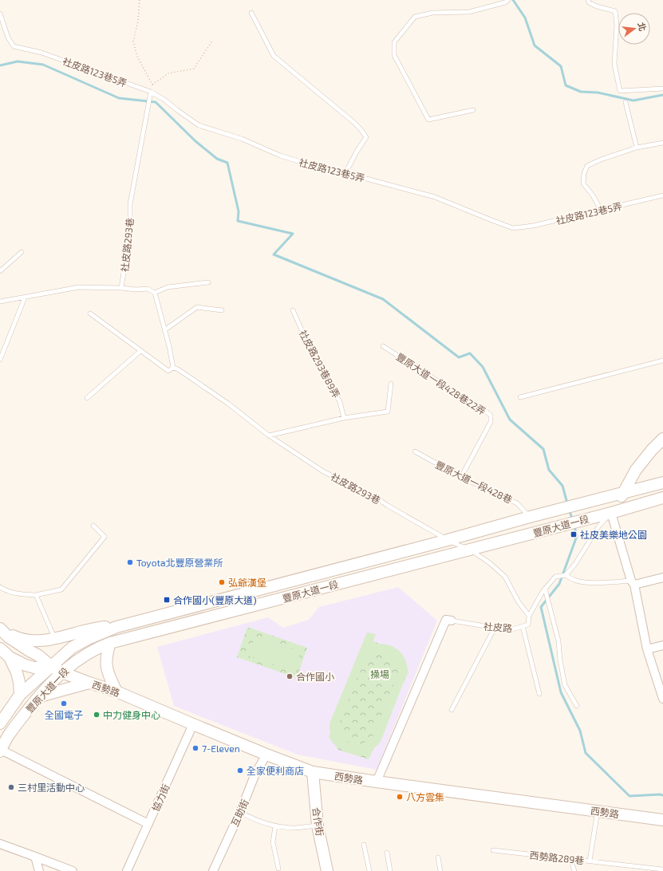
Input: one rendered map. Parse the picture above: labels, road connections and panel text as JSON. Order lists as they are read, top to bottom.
{
  "streets": {
    "street": [
      "豐原大道一段",
      "社皮路",
      "西勢路",
      "協力街",
      "互助街",
      "合作街"
    ],
    "lane": [
      "社皮路123巷5弄",
      "社皮路293巷",
      "社皮路293巷89弄",
      "豐原大道一段428巷22弄",
      "豐原大道一段428巷",
      "西勢路289巷"
    ]
  },
  "crossings": [
    ["社皮路123巷5弄", "社皮路293巷"],
    ["社皮路293巷", "豐原大道一段"],
    ["社皮路293巷", "社皮路"],
    ["豐原大道一段428巷22弄", "豐原大道一段428巷"],
    ["豐原大道一段428巷", "豐原大道一段"],
    ["豐原大道一段", "社皮路"],
    ["豐原大道一段", "西勢路"],
    ["社皮路", "西勢路"],
    ["西勢路", "協力街"],
    ["西勢路", "互助街"],
    ["西勢路", "合作街"],
    ["西勢路", "西勢路289巷"]
  ],
  "parks": ["操場"],
  "places": {
    "transit": ["社皮美樂地公園", "合作國小(豐原大道)"],
    "other": [
      "Toyota北豐原營業所",
      "弘爺漢堡",
      "合作國小",
      "全國電子",
      "中力健身中心",
      "7-Eleven",
      "全家便利商店",
      "三村里活動中心",
      "八方雲集"
    ]
  },
  "north": "right"
}
